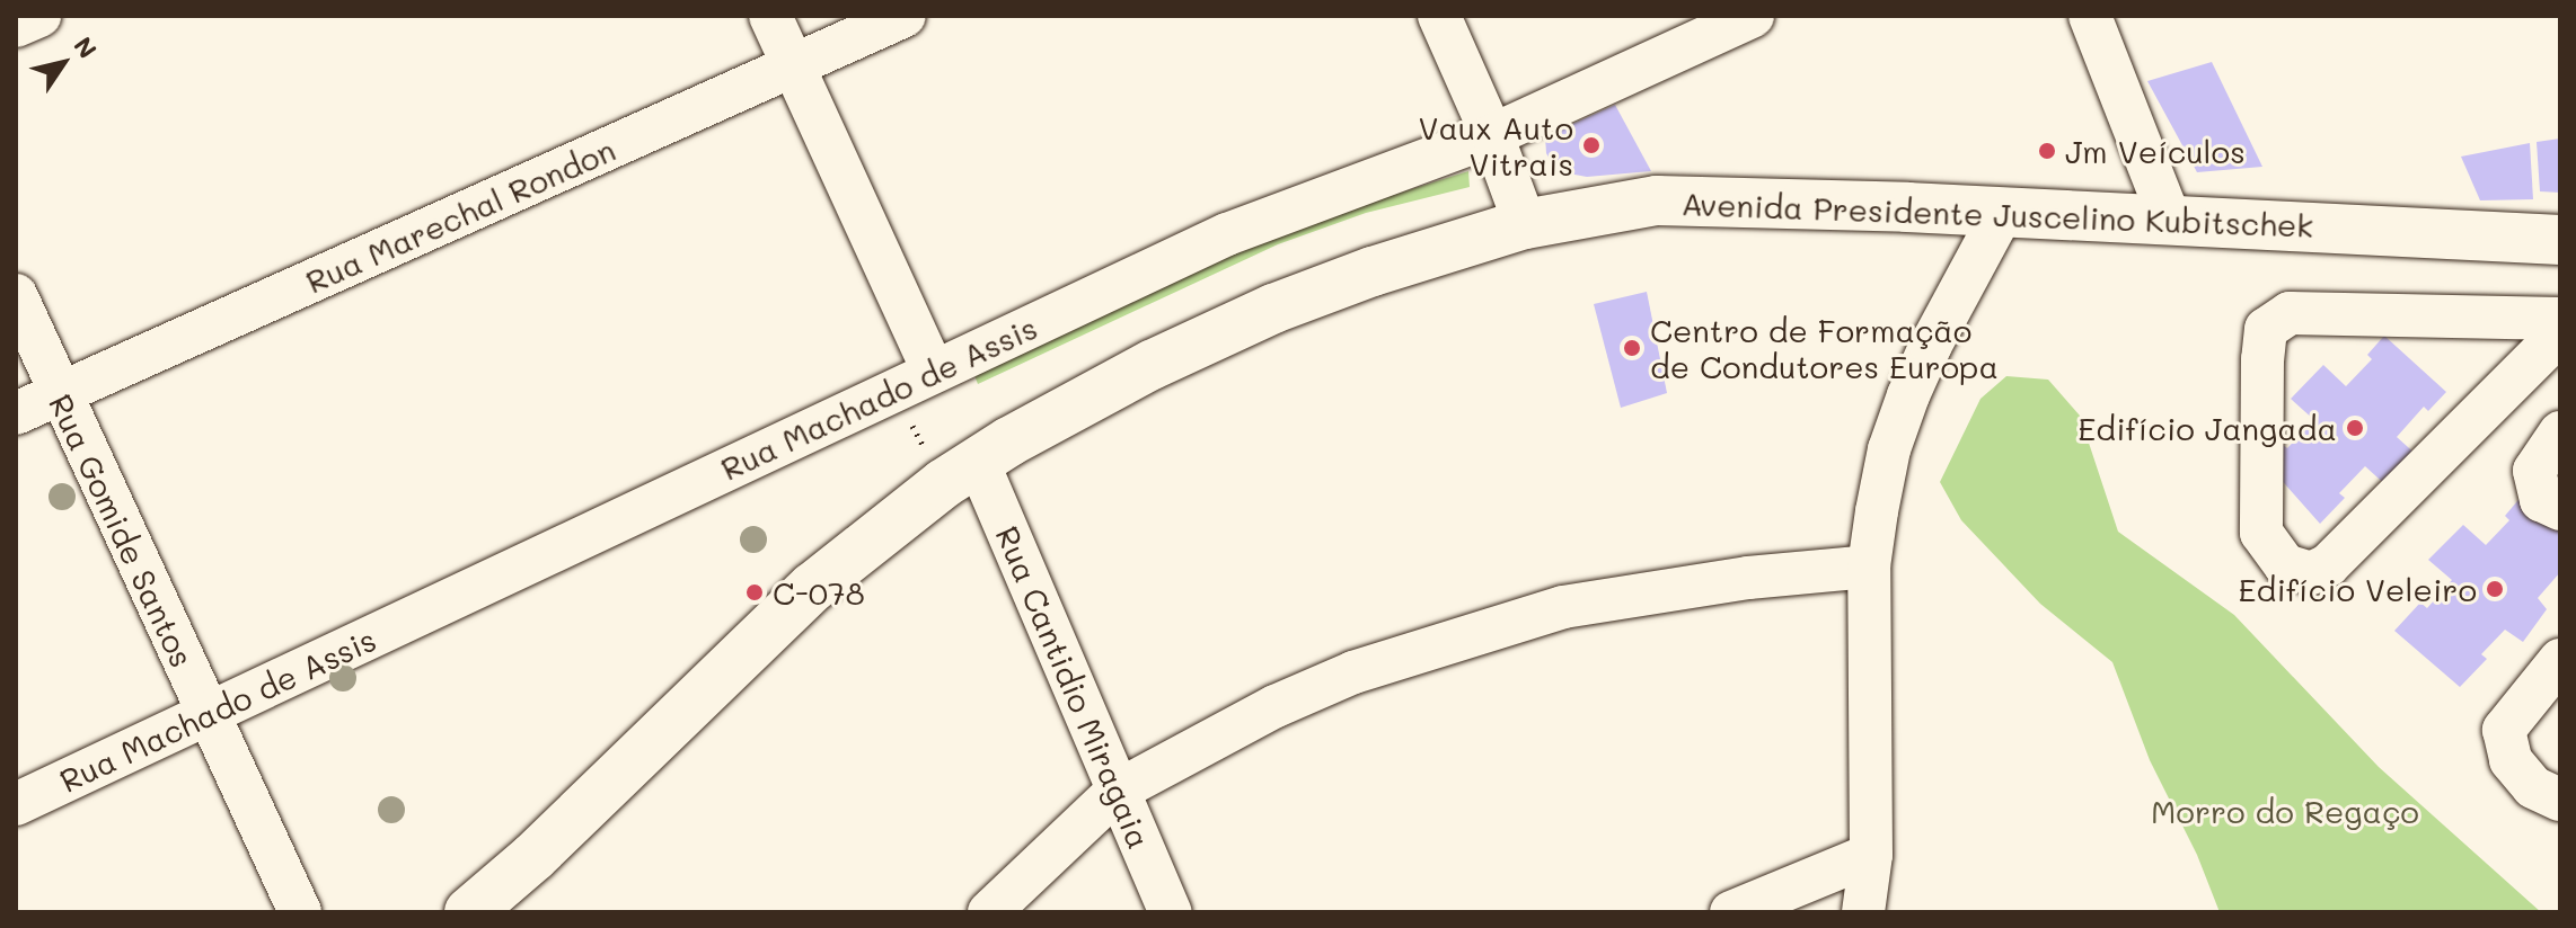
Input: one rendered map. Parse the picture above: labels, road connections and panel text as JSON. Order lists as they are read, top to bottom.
{
  "streets": {
    "main road": ["Avenida Presidente Juscelino Kubitschek"],
    "street": [
      "Rua Marechal Rondon",
      "Rua Machado de Assis",
      "Rua Gomide Santos",
      "Rua Cantidio Miragaia"
    ]
  },
  "crossings": [
    ["Avenida Presidente Juscelino Kubitschek", "Rua Cantidio Miragaia"],
    ["Rua Marechal Rondon", "Rua Gomide Santos"],
    ["Rua Machado de Assis", "Rua Gomide Santos"]
  ],
  "parks": ["Morro do Regaço"],
  "places": [
    "Vaux Auto Vitrais",
    "Jm Veículos",
    "Centro de Formação de Condutores Europa",
    "Edifício Jangada",
    "Edifício Veleiro",
    "C-078"
  ],
  "north": "top right"
}
